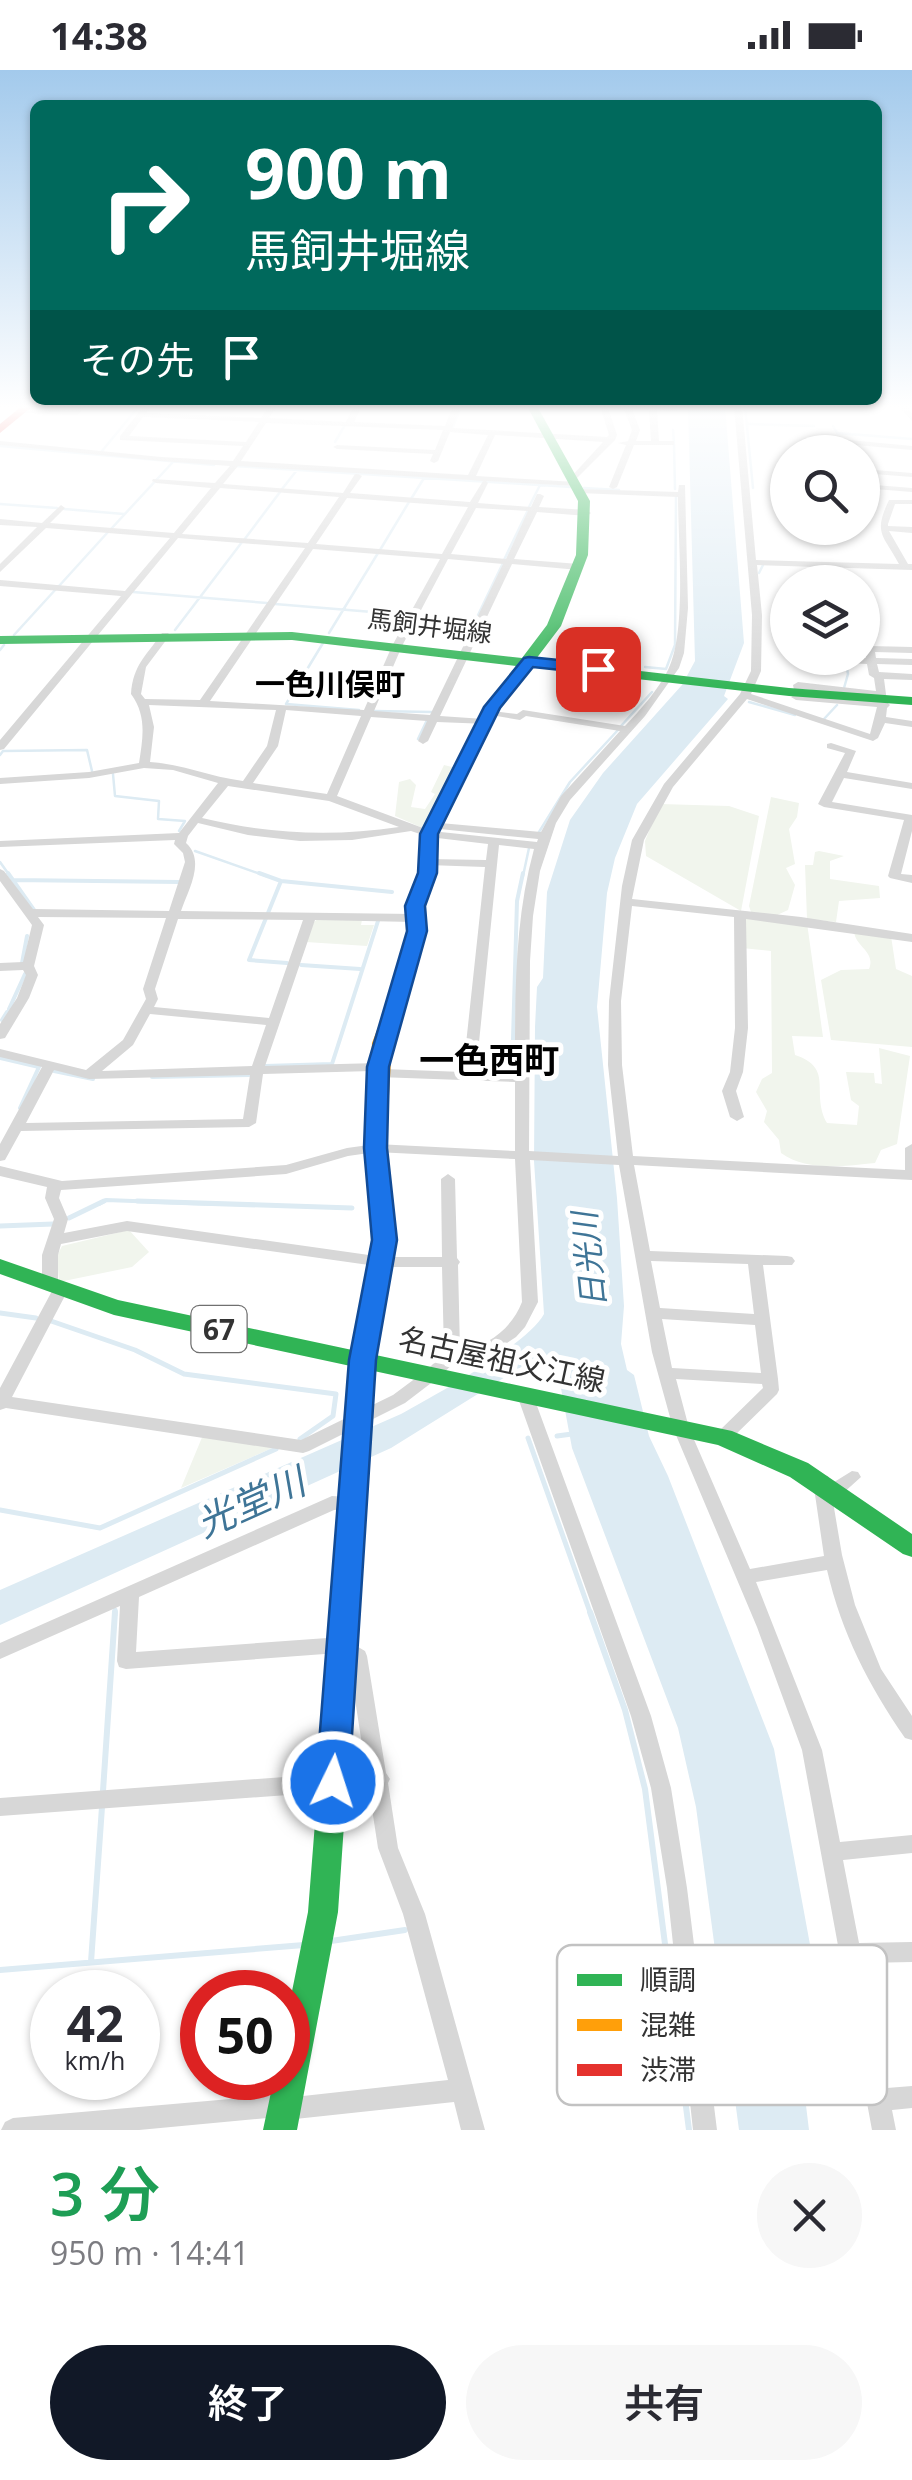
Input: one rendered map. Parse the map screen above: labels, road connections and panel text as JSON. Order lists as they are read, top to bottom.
{
  "streets": {
    "main road": ["馬飼井堀線", "67", "名古屋祖父江線"]
  },
  "districts": ["一色川俣町", "一色西町"],
  "water": ["日光川", "光堂川"],
  "legend": ["順調", "混雑", "渋滞"],
  "page": {
    "status": "14:38",
    "turn": ["900 m", "馬飼井堀線"],
    "then": "その先",
    "speed": "42 km/h",
    "limit": "50",
    "heading": ["3 分", "950 m · 14:41"],
    "buttons": ["終了", "共有"]
  }
}
